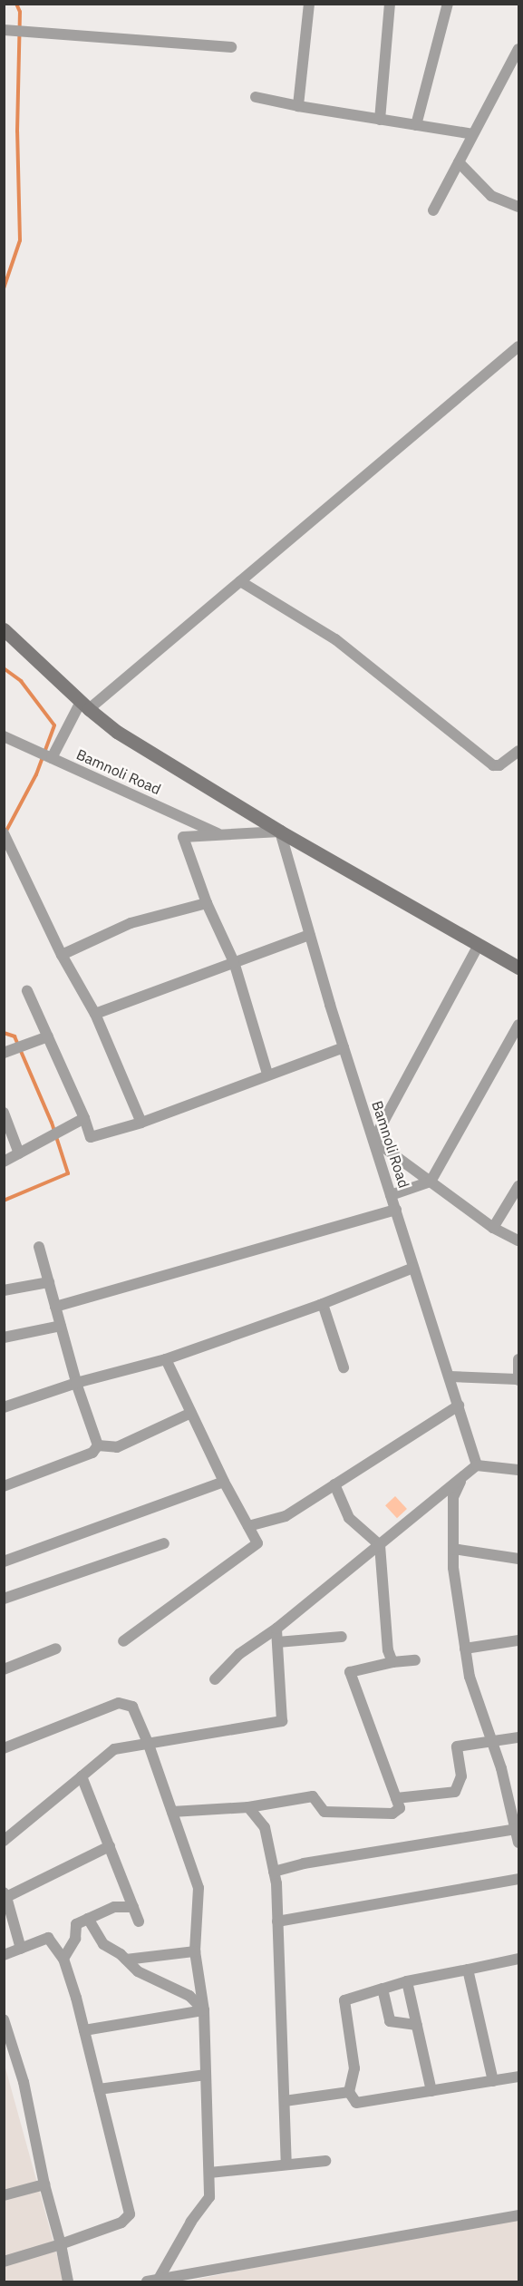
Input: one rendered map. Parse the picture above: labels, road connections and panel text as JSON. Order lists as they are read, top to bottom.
{
  "streets": {
    "street": ["Bamnoli Road"]
  }
}
